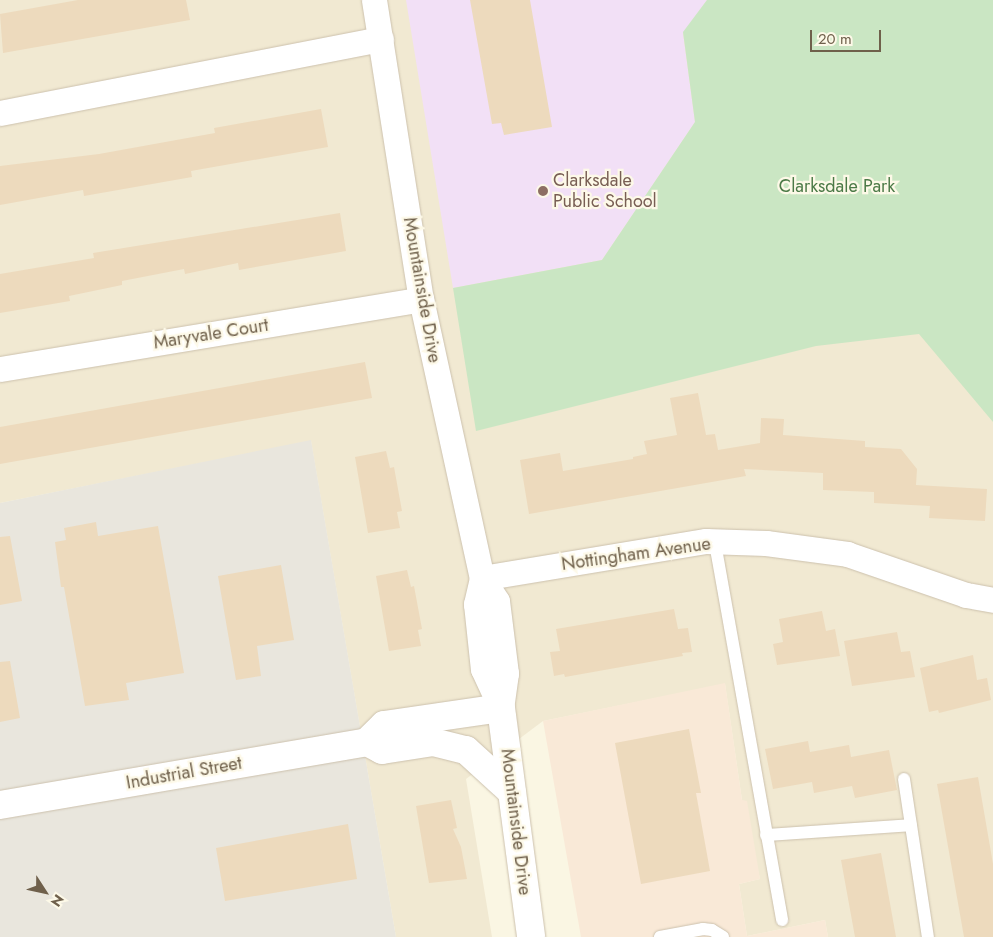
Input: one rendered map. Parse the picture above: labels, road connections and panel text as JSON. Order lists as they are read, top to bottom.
{
  "streets": {
    "street": [
      "Mountainside Drive",
      "Maryvale Court",
      "Nottingham Avenue",
      "Industrial Street"
    ]
  },
  "crossings": [
    ["Mountainside Drive", "Maryvale Court"],
    ["Mountainside Drive", "Nottingham Avenue"],
    ["Mountainside Drive", "Industrial Street"]
  ],
  "parks": ["Clarksdale Park"],
  "places": ["Clarksdale Public School"],
  "scale_bar": "20 m",
  "north": "bottom right"
}
